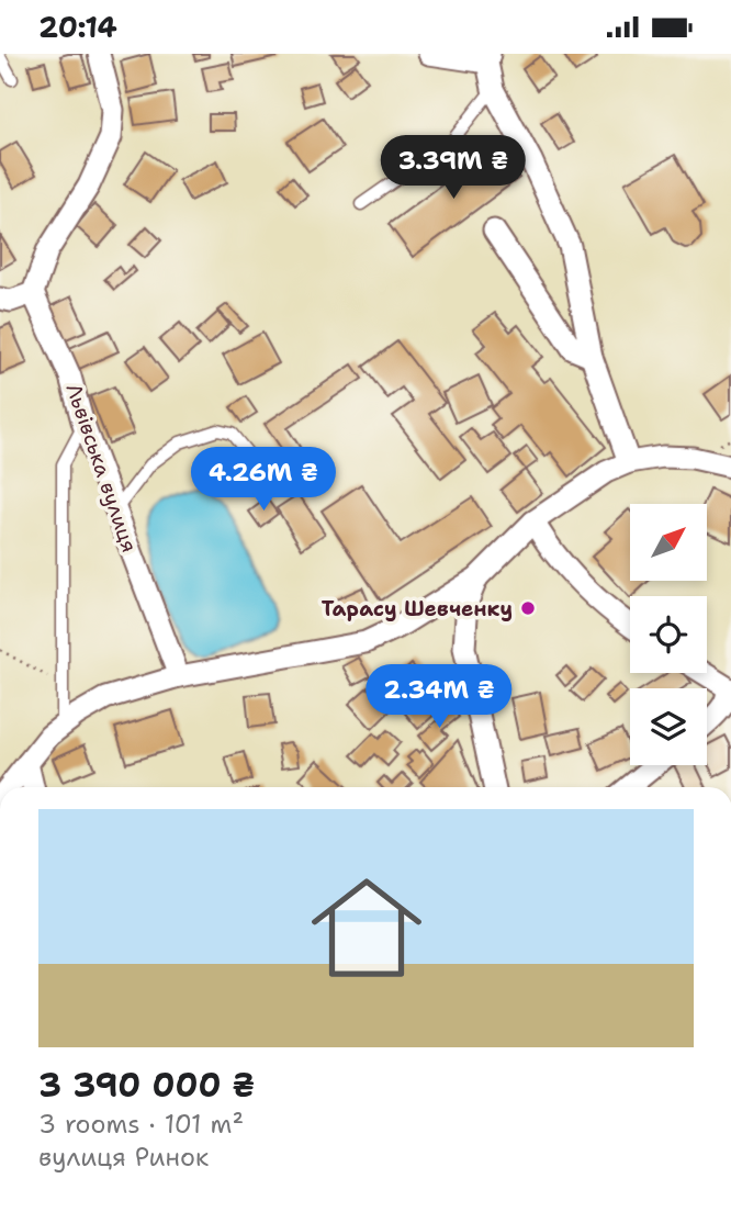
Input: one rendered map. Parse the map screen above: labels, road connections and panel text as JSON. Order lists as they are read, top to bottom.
{
  "streets": {
    "street": ["Львівська вулиця"]
  },
  "places": ["Тарасу Шевченку"],
  "north": "top right",
  "page": {
    "status": "20:14",
    "price": ["3.39M ₴", "4.26M ₴", "2.34M ₴"],
    "list": [
      {
        "name": "3 390 000 ₴",
        "note": "3 rooms · 101 m² · вулиця Ринок"
      }
    ]
  }
}
